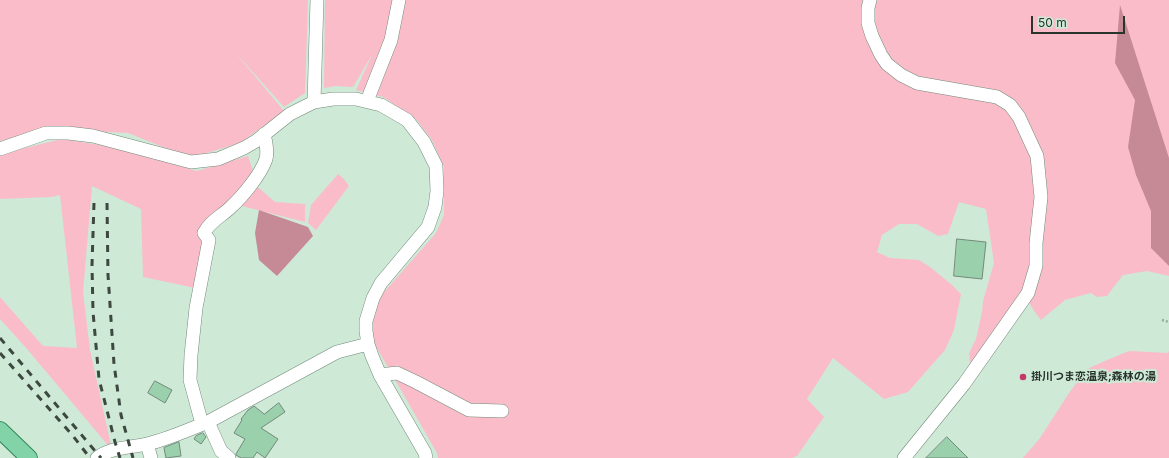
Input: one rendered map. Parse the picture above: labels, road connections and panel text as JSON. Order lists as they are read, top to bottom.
{
  "places": ["掛川つま恋温泉;森林の湯"],
  "scale_bar": "50 m"
}
